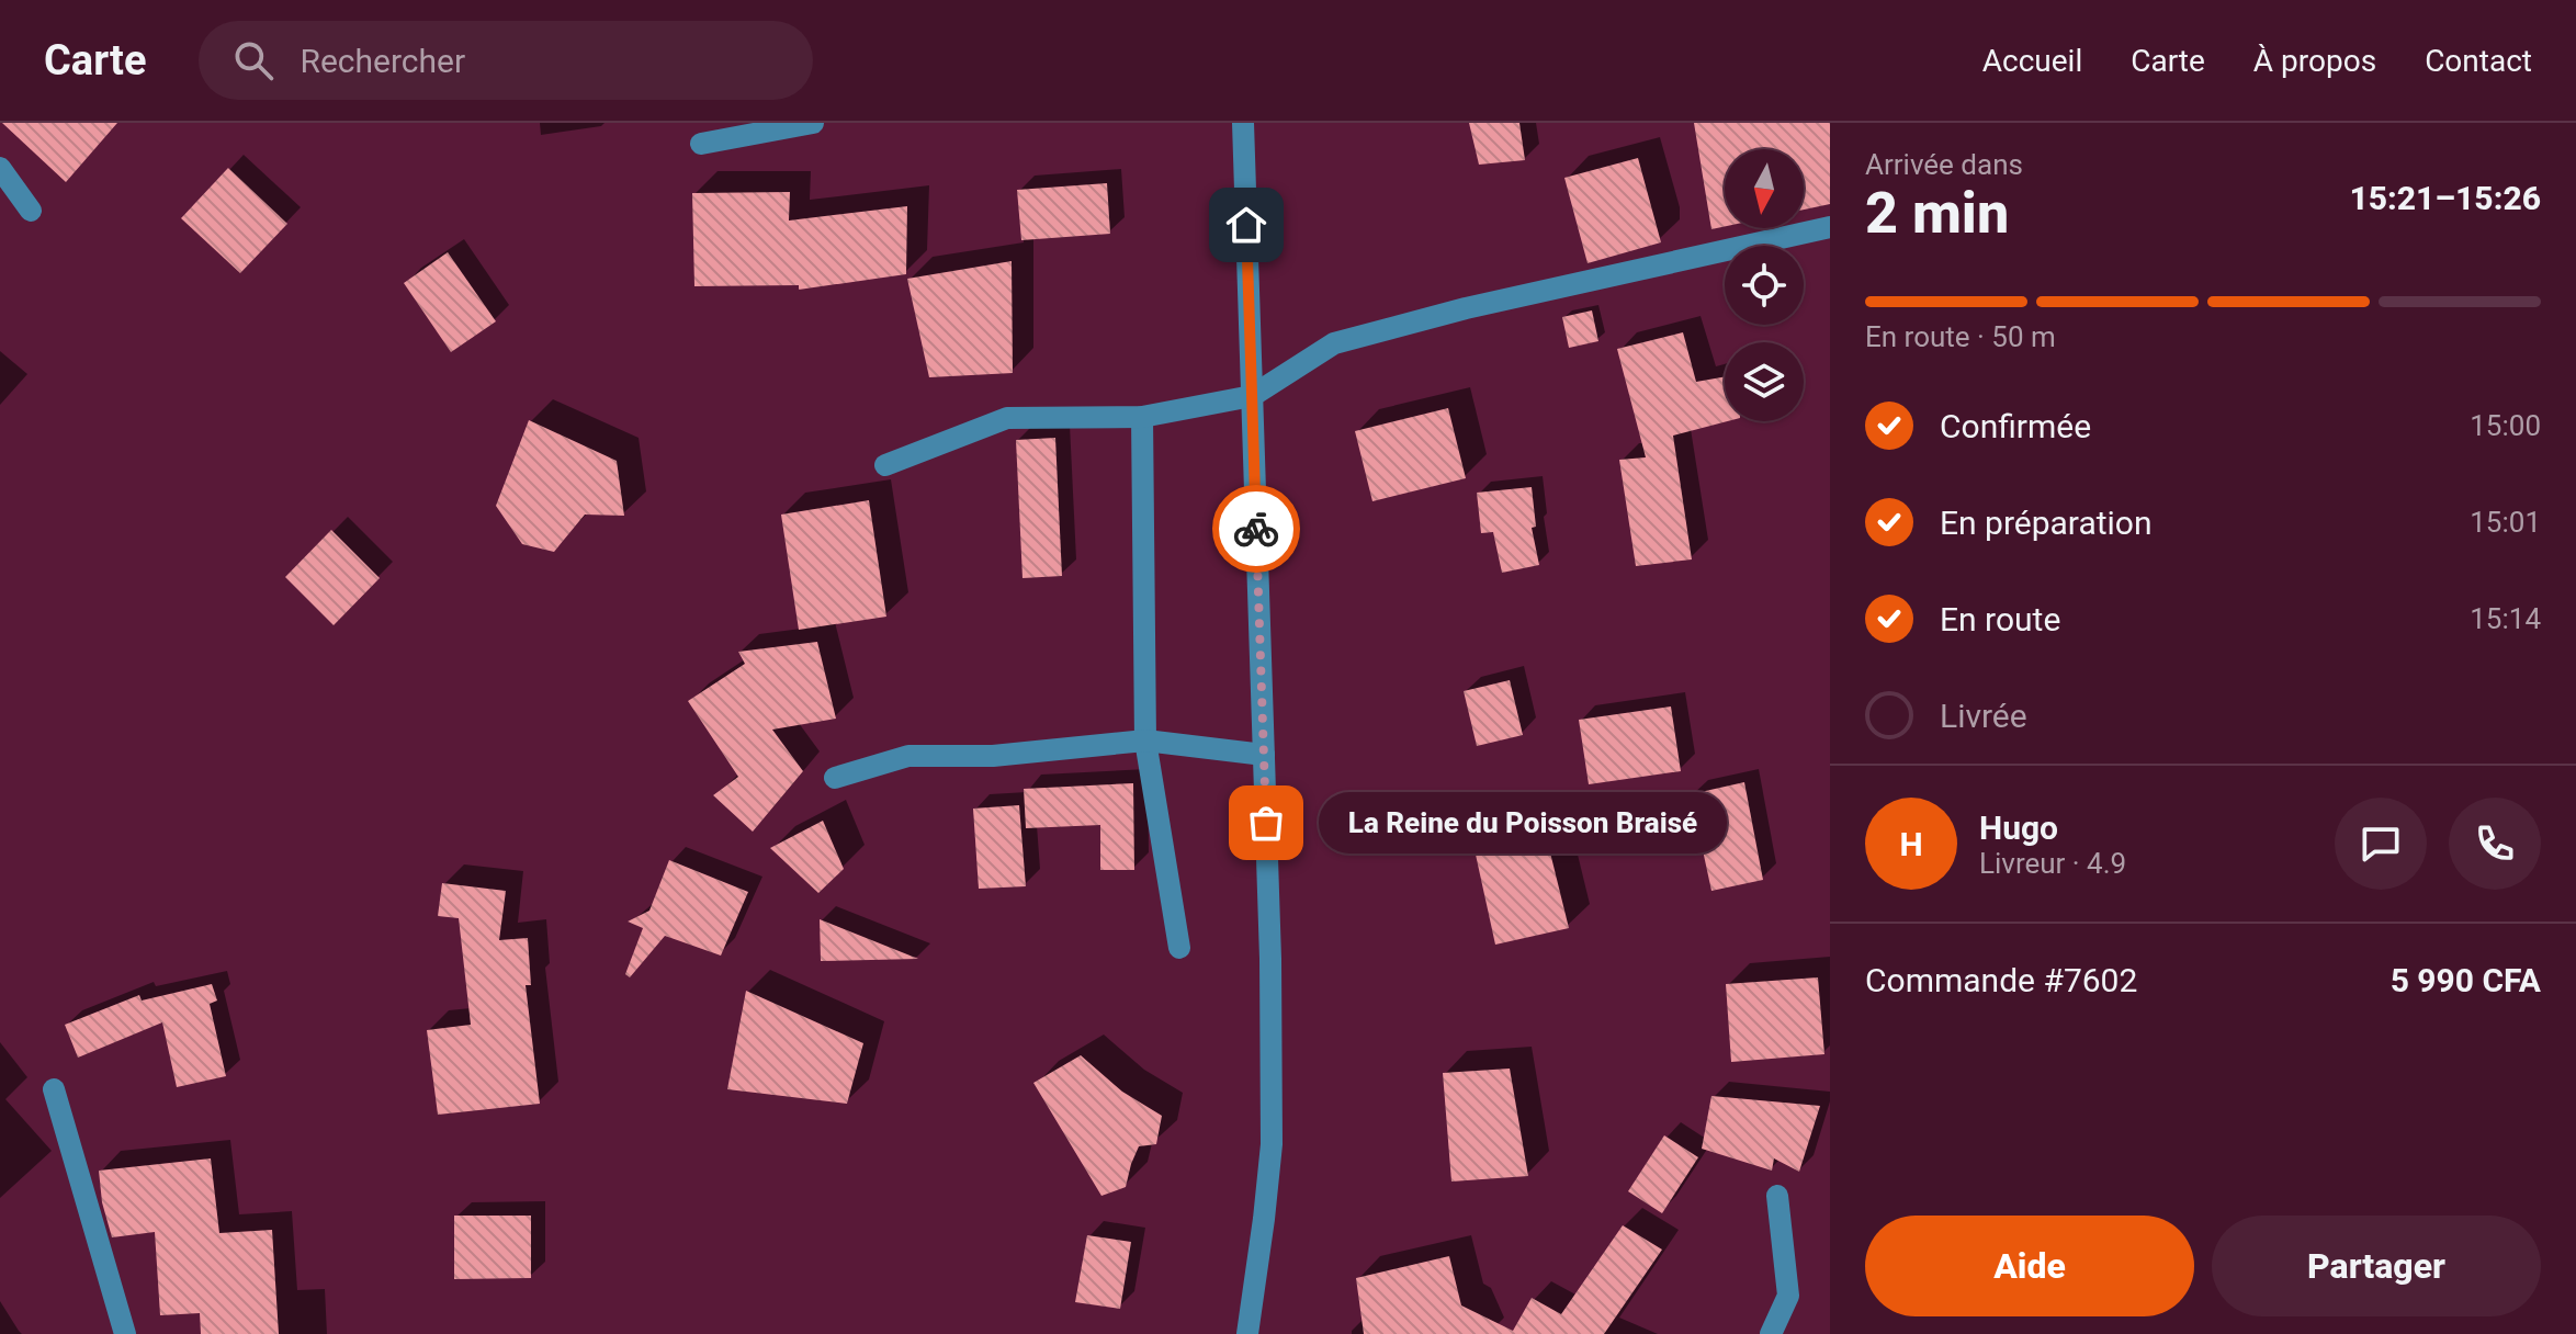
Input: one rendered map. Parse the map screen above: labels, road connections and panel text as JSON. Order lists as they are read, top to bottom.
{
  "places": ["La Reine du Poisson Braisé"],
  "north": "bottom",
  "page": {
    "header": "Carte",
    "search": "Rechercher",
    "nav": [
      "Accueil",
      "Carte",
      "À propos",
      "Contact"
    ],
    "heading": ["2 min", "Arrivée dans", "15:21–15:26"],
    "panel": [
      "Hugo",
      "Livreur · 4.9",
      "Commande #7602",
      "5 990 CFA"
    ],
    "bar": "En route · 50 m",
    "list": [
      ["Confirmée", "15:00"],
      ["En préparation", "15:01"],
      ["En route", "15:14"],
      "Livrée"
    ],
    "bubble": "La Reine du Poisson Braisé",
    "round": "H",
    "buttons": ["Aide", "Partager"]
  }
}
